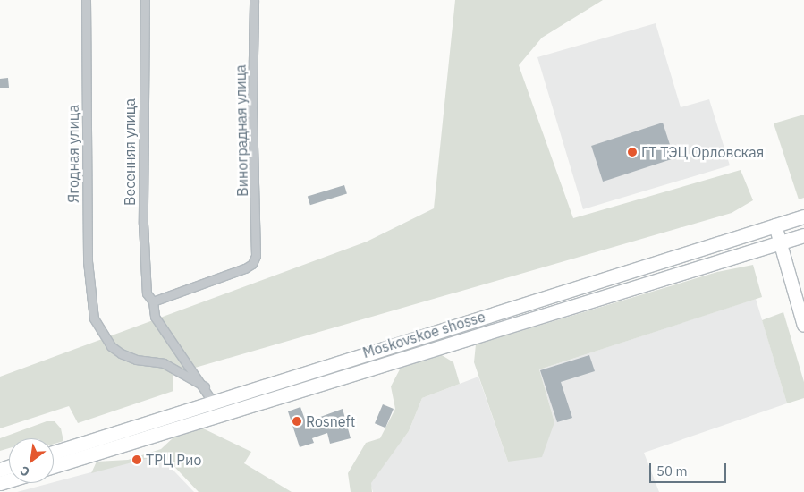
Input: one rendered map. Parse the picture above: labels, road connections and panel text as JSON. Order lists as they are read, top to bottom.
{
  "streets": {
    "main road": ["Moskovskoe shosse"],
    "street": ["Виноградная улица", "Весенняя улица", "Ягодная улица"]
  },
  "crossings": [
    ["Виноградная улица", "Весенняя улица"],
    ["Весенняя улица", "Ягодная улица"],
    ["Весенняя улица", "Moskovskoe shosse"]
  ],
  "places": ["ГТ ТЭЦ Орловская", "Rosneft", "ТРЦ Рио"],
  "scale_bar": "50 m",
  "north": "bottom left"
}
